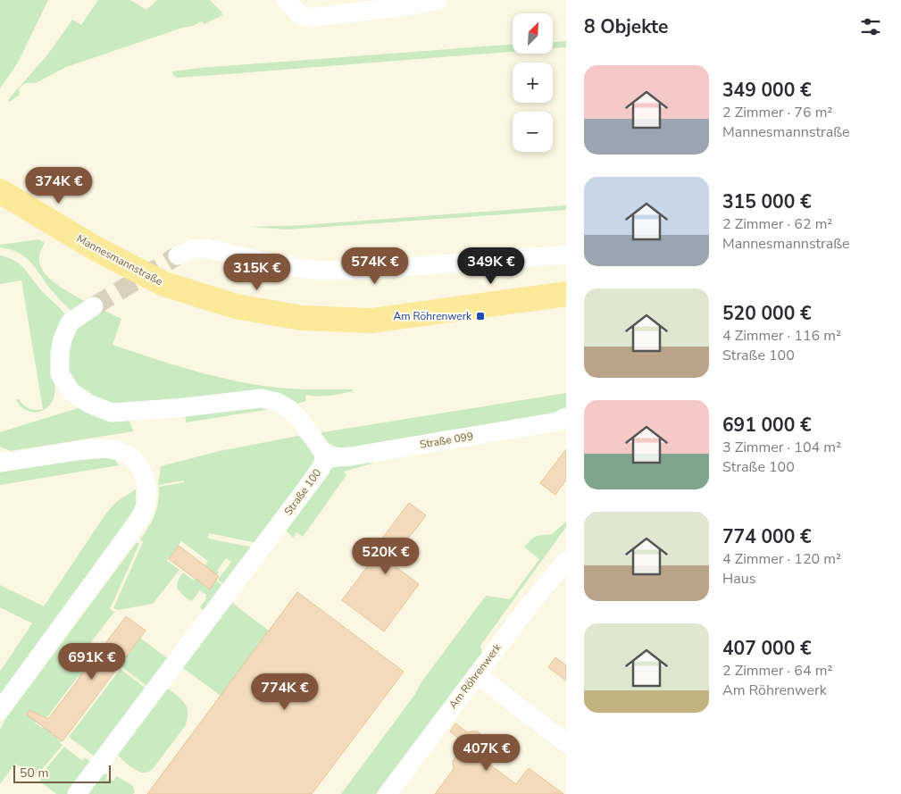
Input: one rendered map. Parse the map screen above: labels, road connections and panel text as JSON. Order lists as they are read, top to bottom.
{
  "streets": {
    "main road": ["Mannesmannstraße"],
    "street": ["Straße 099", "Straße 100", "Am Röhrenwerk"]
  },
  "crossings": [
    ["Straße 099", "Straße 100"]
  ],
  "places": {
    "transit": ["Am Röhrenwerk"]
  },
  "scale_bar": "50 m",
  "north": "top right",
  "page": {
    "heading": "8 Objekte",
    "map_buttons": ["+", "−"],
    "list": [
      {
        "name": "349 000 €",
        "note": "2 Zimmer · 76 m² · Mannesmannstraße"
      },
      {
        "name": "315 000 €",
        "note": "2 Zimmer · 62 m² · Mannesmannstraße"
      },
      {
        "name": "520 000 €",
        "note": "4 Zimmer · 116 m² · Straße 100"
      },
      {
        "name": "691 000 €",
        "note": "3 Zimmer · 104 m² · Straße 100"
      },
      {
        "name": "774 000 €",
        "note": "4 Zimmer · 120 m² · Haus"
      },
      {
        "name": "407 000 €",
        "note": "2 Zimmer · 64 m² · Am Röhrenwerk"
      }
    ],
    "price": [
      "374K €",
      "574K €",
      "349K €",
      "315K €",
      "520K €",
      "691K €",
      "774K €",
      "407K €"
    ],
    "scale": "50 m"
  }
}
